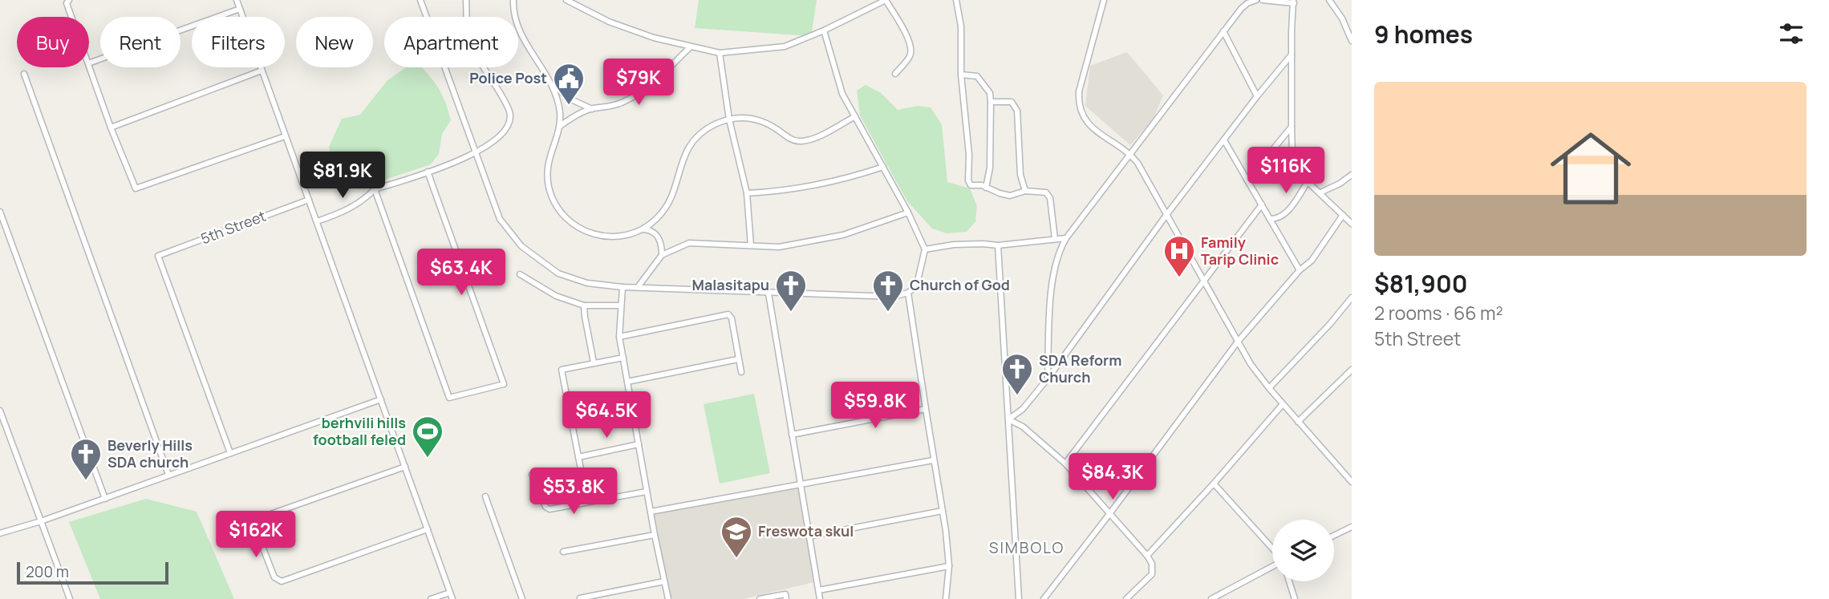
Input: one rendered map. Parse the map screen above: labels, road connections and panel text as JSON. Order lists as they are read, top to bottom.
{
  "streets": {
    "street": ["5th Street"]
  },
  "districts": ["SIMBOLO"],
  "places": {
    "public building": ["Police Post"],
    "hospital": ["Family Tarip Clinic"],
    "church": [
      "Malasitapu",
      "Church of God",
      "SDA Reform Church",
      "Beverly Hills SDA church"
    ],
    "sports": ["berhvili hills football feled"],
    "school or university": ["Freswota skul"]
  },
  "scale_bar": "200 m",
  "page": {
    "heading": "9 homes",
    "chip": [
      "Buy",
      "Rent",
      "Filters",
      "New",
      "Apartment"
    ],
    "price": [
      "$79K",
      "$116K",
      "$81.9K",
      "$63.4K",
      "$59.8K",
      "$64.5K",
      "$84.3K",
      "$53.8K",
      "$162K"
    ],
    "list": [
      {
        "name": "$81,900",
        "note": "2 rooms · 66 m² · 5th Street"
      }
    ],
    "scale": "200 m"
  }
}
